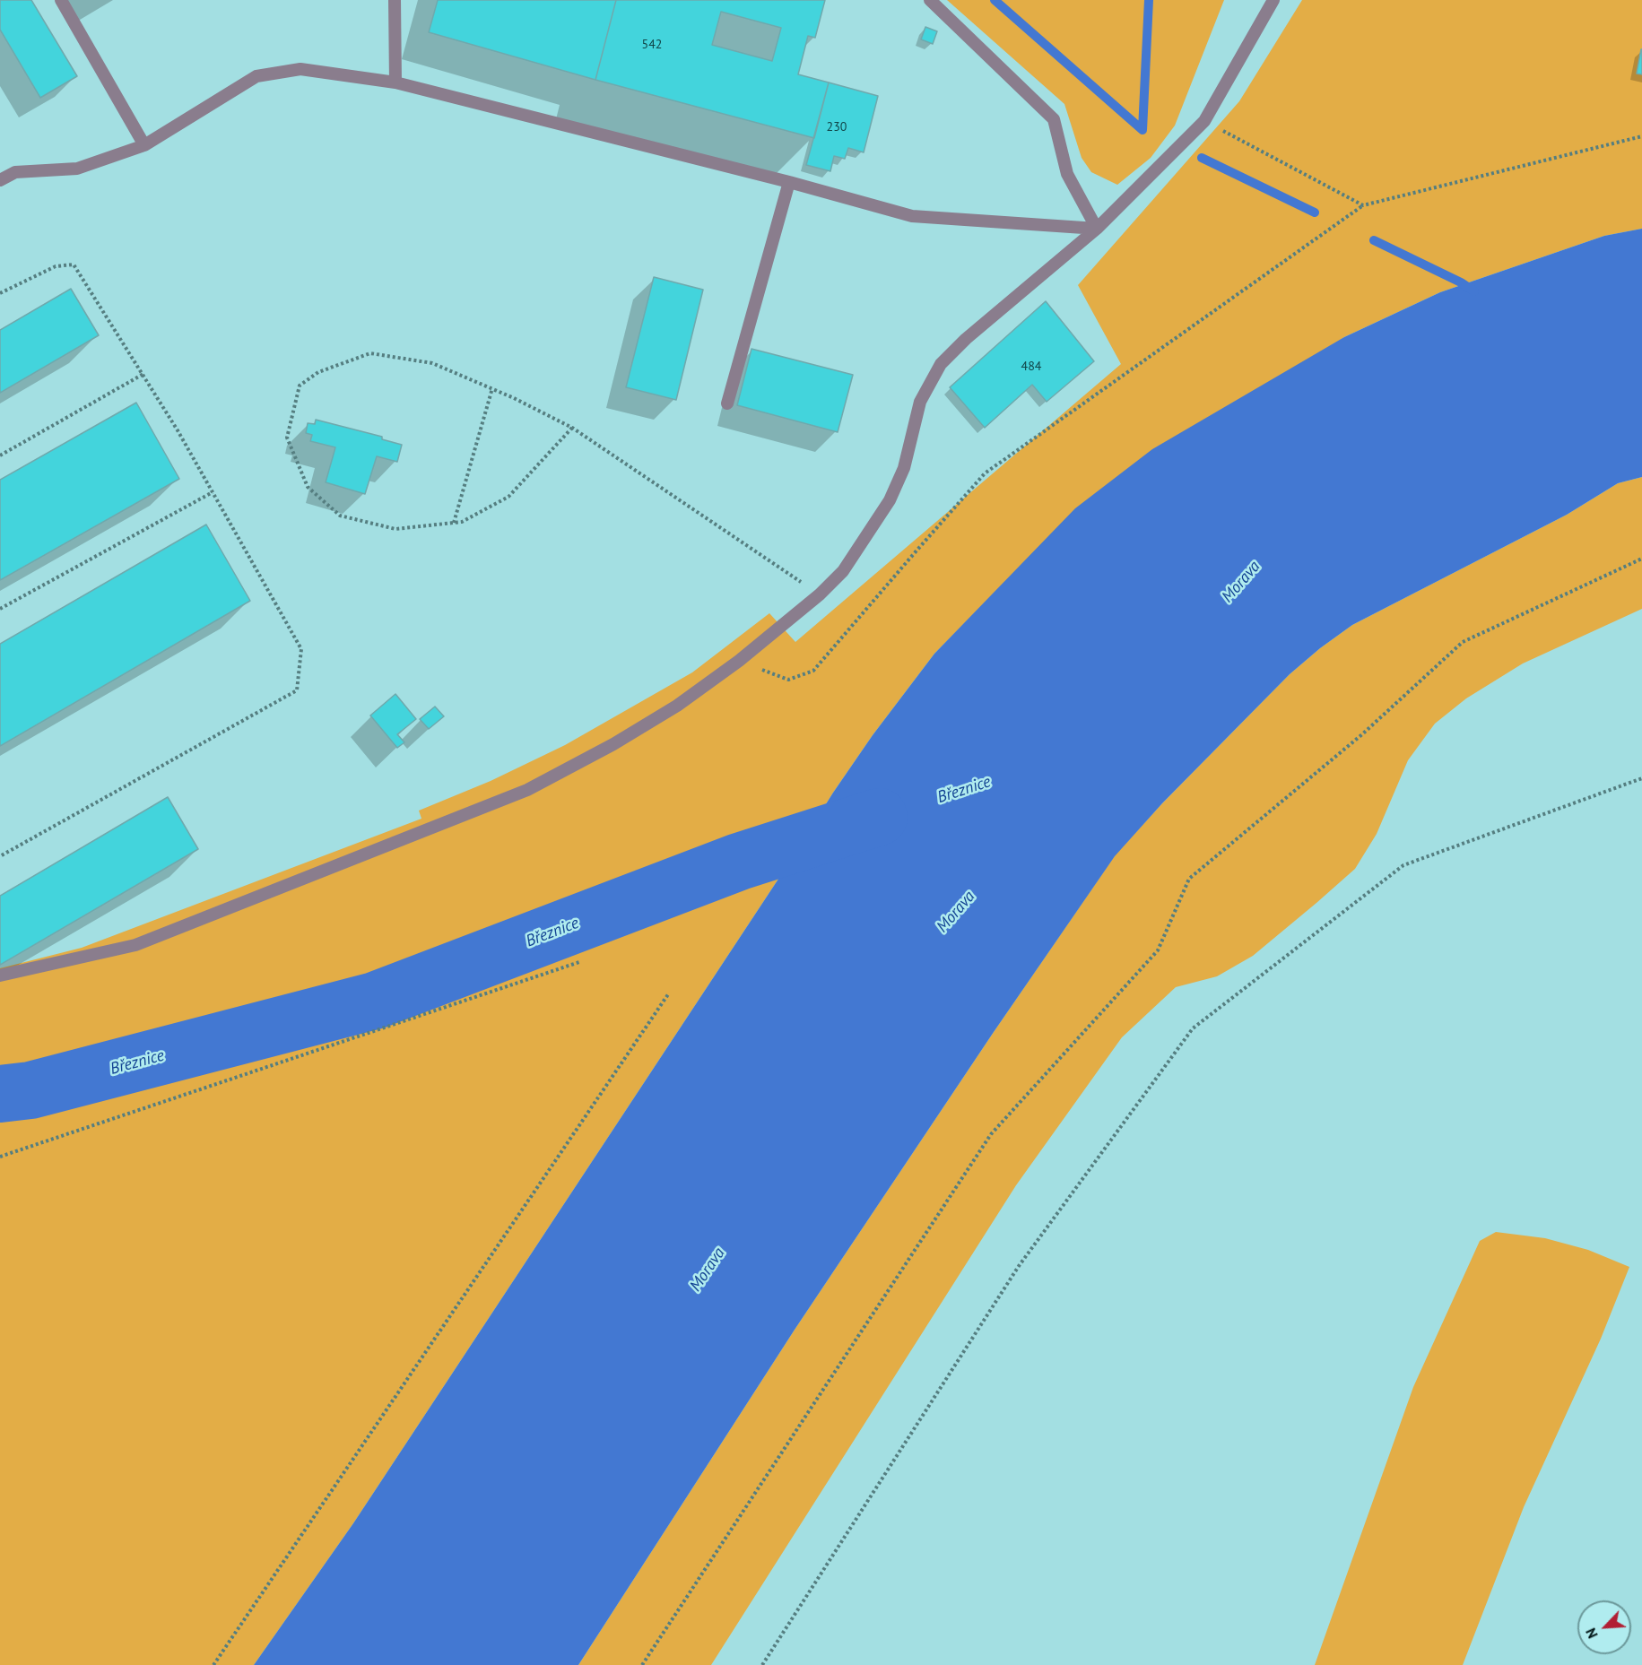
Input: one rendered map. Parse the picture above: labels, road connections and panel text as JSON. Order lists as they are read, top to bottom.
{
  "water": ["Morava", "Březnice"],
  "house_numbers": ["542", "230", "484"],
  "north": "bottom left"
}
